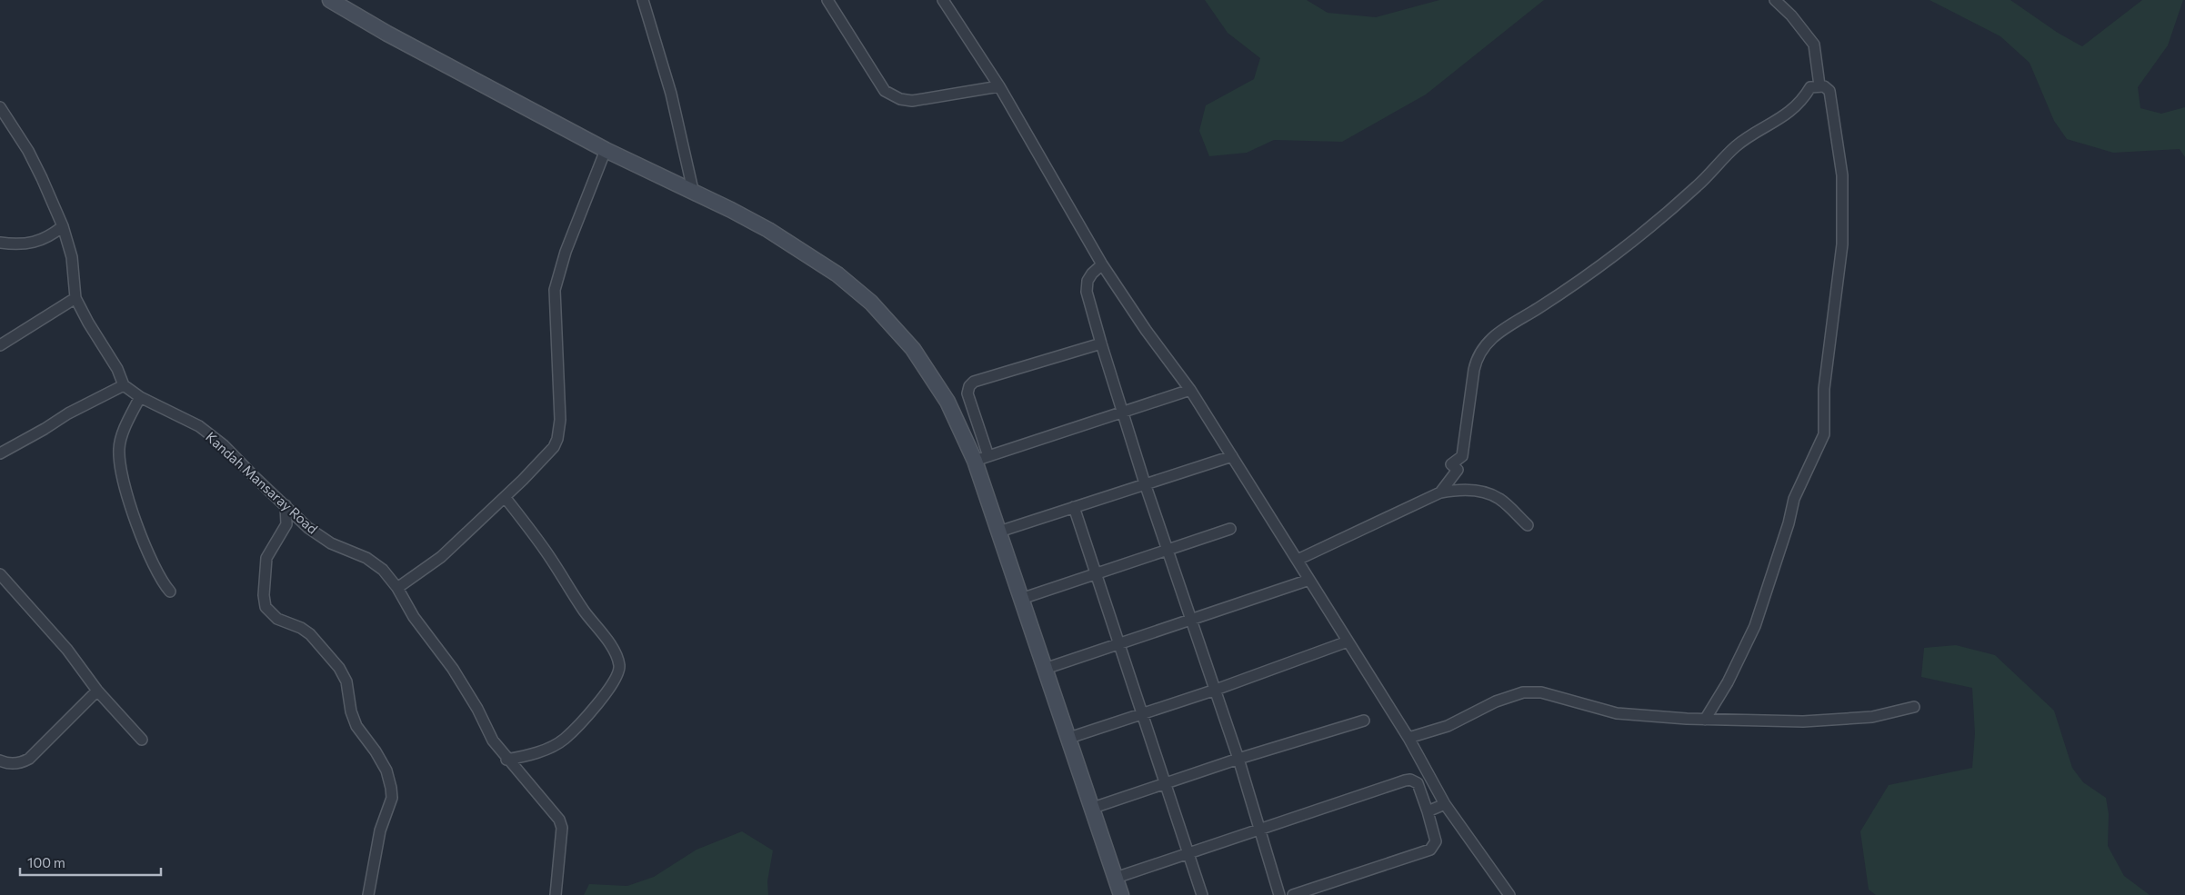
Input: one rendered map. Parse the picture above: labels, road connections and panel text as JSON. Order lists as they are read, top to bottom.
{
  "streets": {
    "street": ["Kandah Mansaray Road"]
  },
  "scale_bar": "100 m"
}
